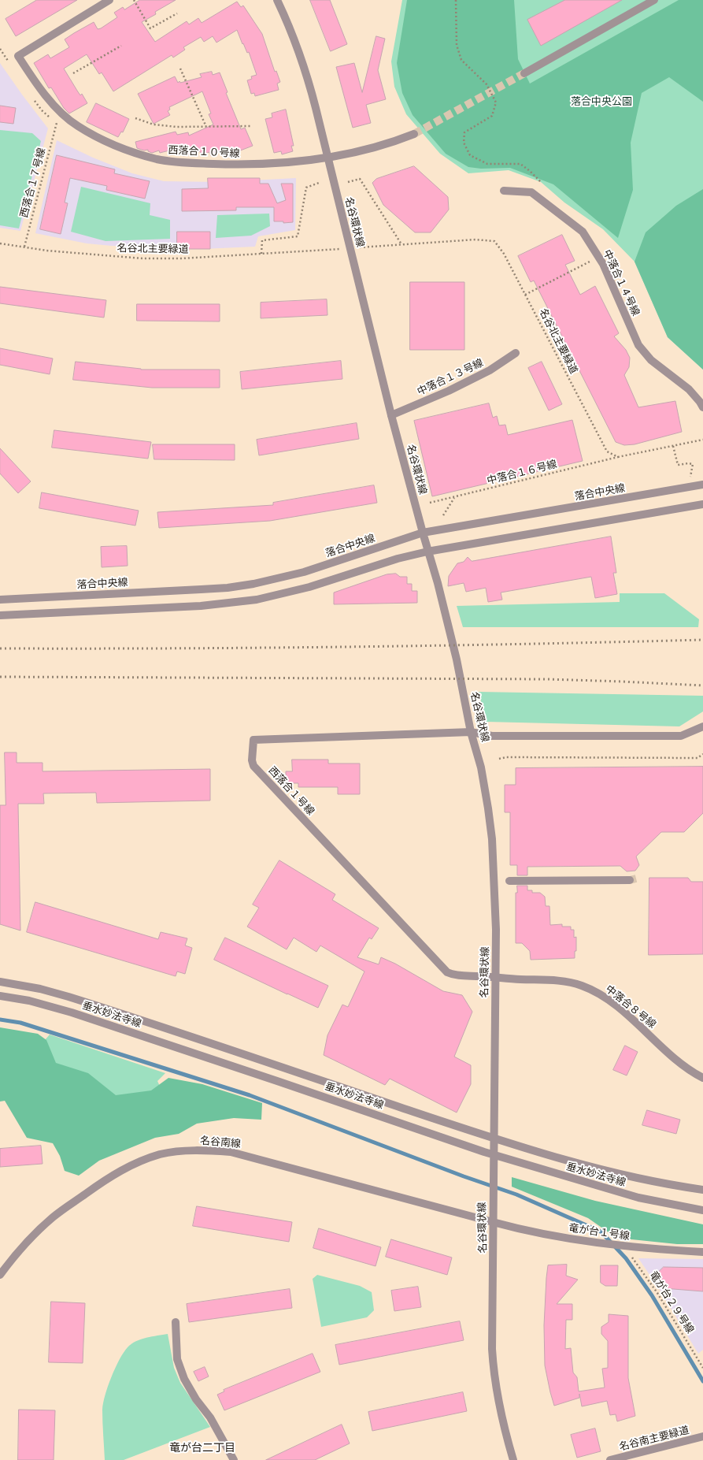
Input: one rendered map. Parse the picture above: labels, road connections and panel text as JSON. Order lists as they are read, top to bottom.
{
  "streets": {
    "street": [
      "西落合１０号線",
      "名谷環状線",
      "中落合１４号線",
      "中落合１３号線",
      "落合中央線",
      "西落合１号線",
      "中落合８号線",
      "垂水妙法寺線",
      "名谷南線",
      "竜が台１号線",
      "名谷南主要緑道"
    ],
    "path": [
      "西落合１７号線",
      "名谷北主要緑道",
      "中落合１６号線",
      "竜が台２９号線"
    ]
  },
  "crossings": [
    ["西落合１０号線", "名谷環状線"],
    ["西落合１７号線", "名谷北主要緑道"],
    ["名谷環状線", "中落合１３号線"],
    ["名谷環状線", "落合中央線"],
    ["名谷環状線", "西落合１号線"],
    ["名谷環状線", "中落合８号線"],
    ["名谷環状線", "名谷南線"],
    ["名谷環状線", "竜が台１号線"],
    ["名谷北主要緑道", "中落合１６号線"],
    ["西落合１号線", "中落合８号線"],
    ["名谷南線", "竜が台１号線"],
    ["竜が台１号線", "竜が台２９号線"]
  ],
  "districts": ["竜が台二丁目"],
  "parks": ["落合中央公園"]
}
